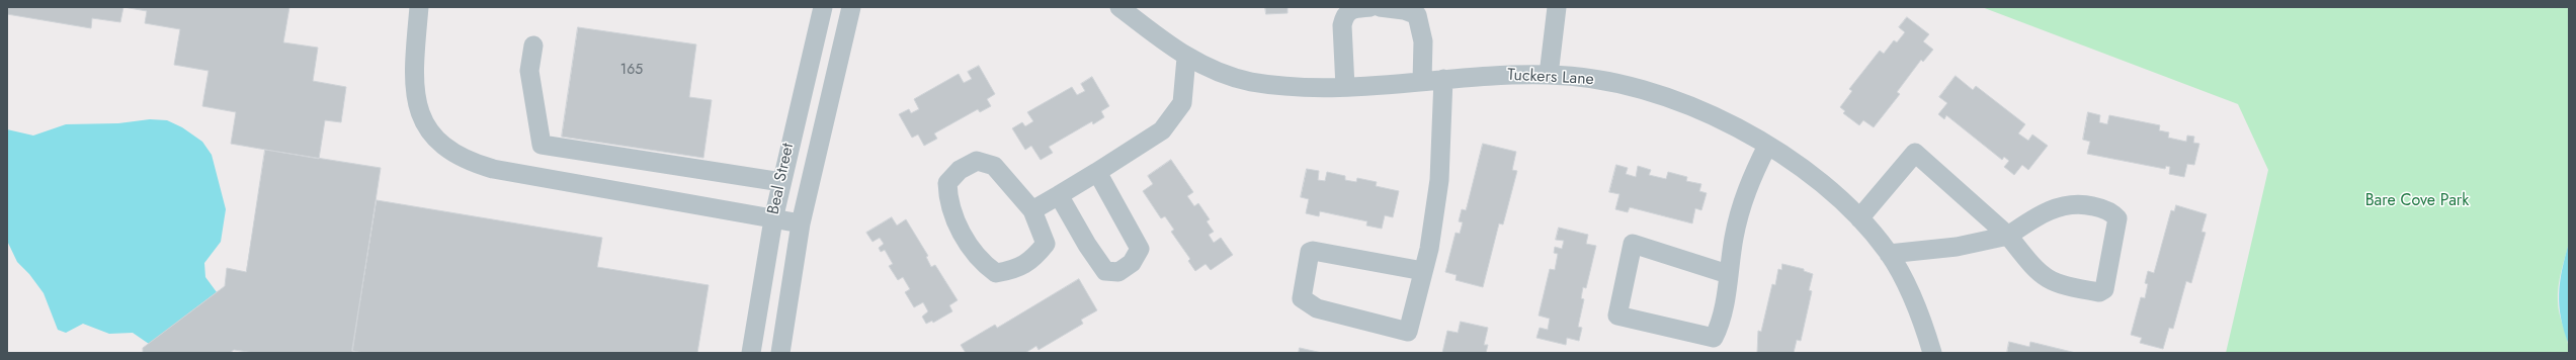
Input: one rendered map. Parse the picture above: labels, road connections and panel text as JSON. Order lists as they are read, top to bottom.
{
  "streets": {
    "street": ["Tuckers Lane", "Beal Street"]
  },
  "parks": ["Bare Cove Park"],
  "house_numbers": ["165"]
}
